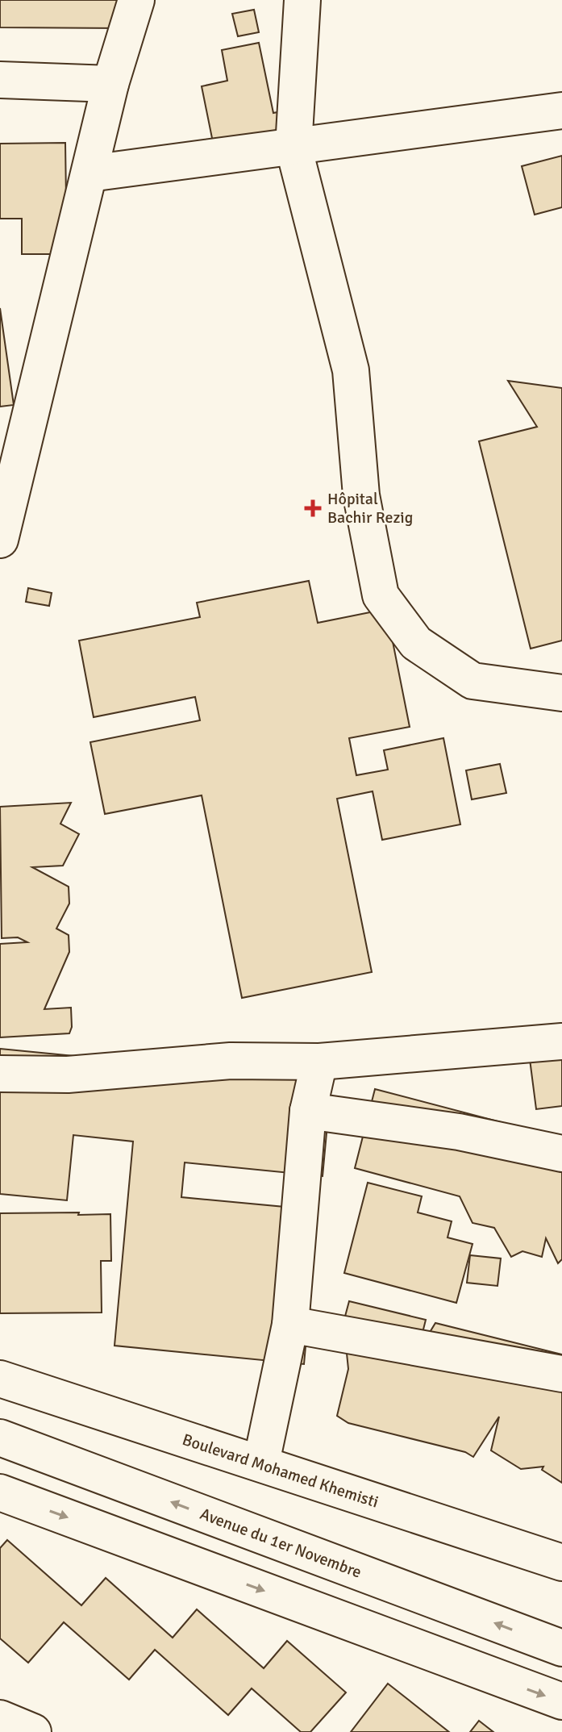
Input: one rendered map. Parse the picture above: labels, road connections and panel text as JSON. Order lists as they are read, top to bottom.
{
  "streets": {
    "street": ["Boulevard Mohamed Khemisti", "Avenue du 1er Novembre"]
  },
  "places": {
    "health": ["Hôpital Bachir Rezig"]
  }
}
